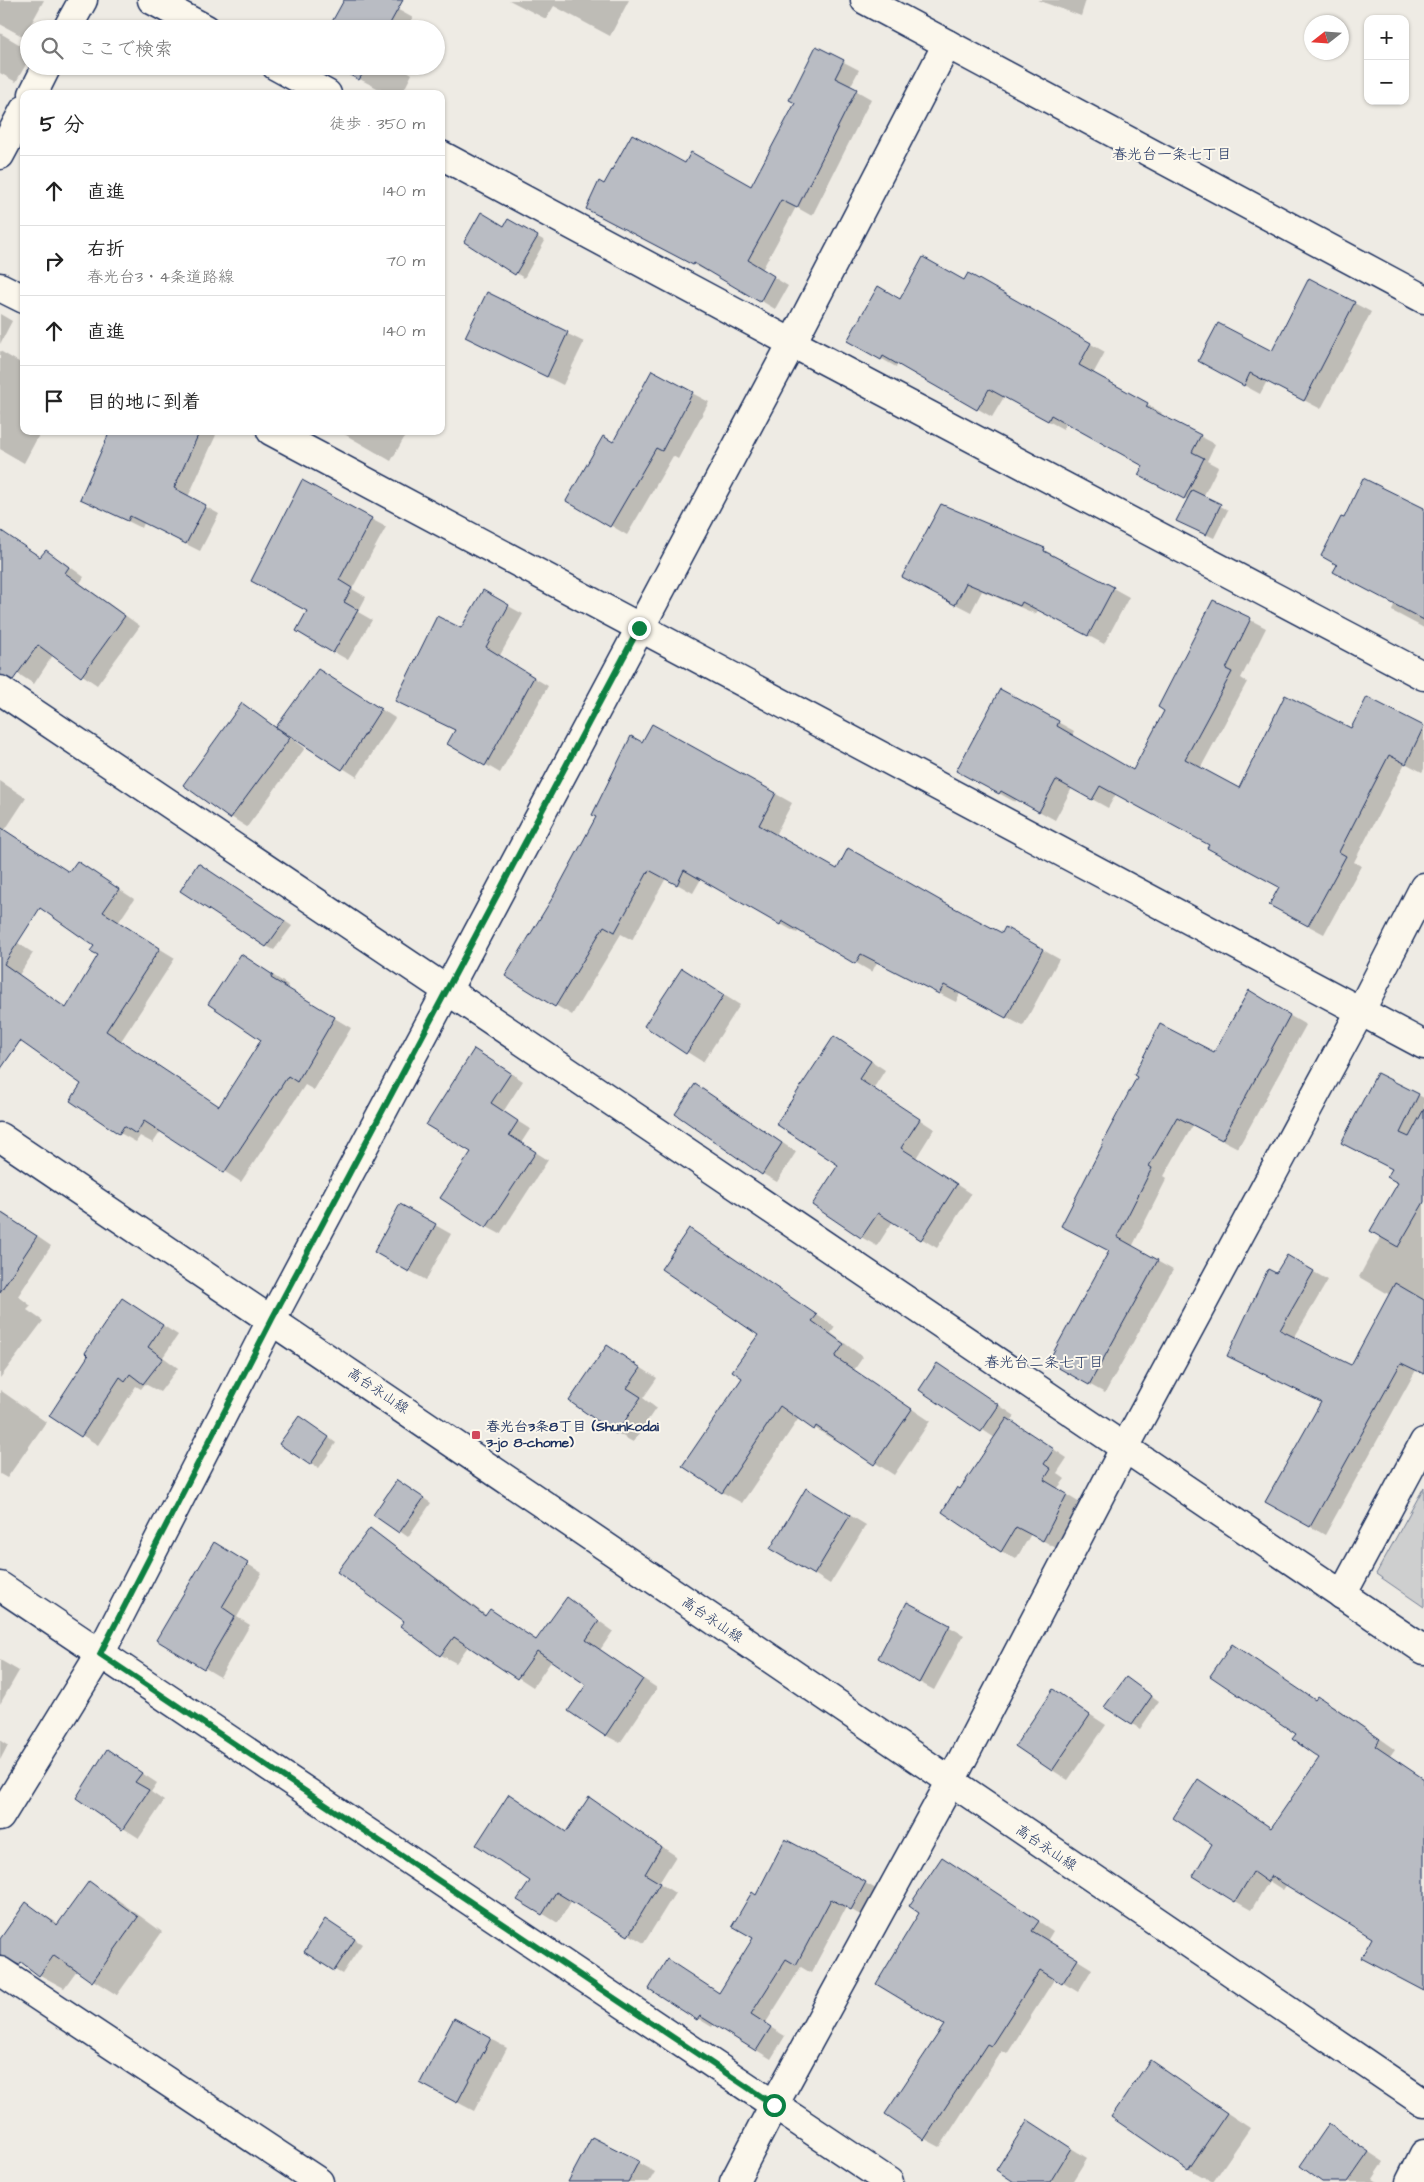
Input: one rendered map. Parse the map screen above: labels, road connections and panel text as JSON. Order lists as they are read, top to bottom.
{
  "streets": {
    "street": ["高台永山線"]
  },
  "districts": ["春光台一条七丁目", "春光台二条七丁目"],
  "places": {
    "transit": ["春光台3条8丁目 (Shunkodai 3-jo 8-chome)"]
  },
  "north": "left",
  "page": {
    "map_buttons": ["+", "−"],
    "search": "ここで検索",
    "heading": ["5 分", "徒歩 · 350 m"],
    "list": [
      ["直進", "140 m"],
      ["右折", "春光台3・4条道路線", "70 m"],
      ["直進", "140 m"],
      "目的地に到着"
    ]
  }
}
